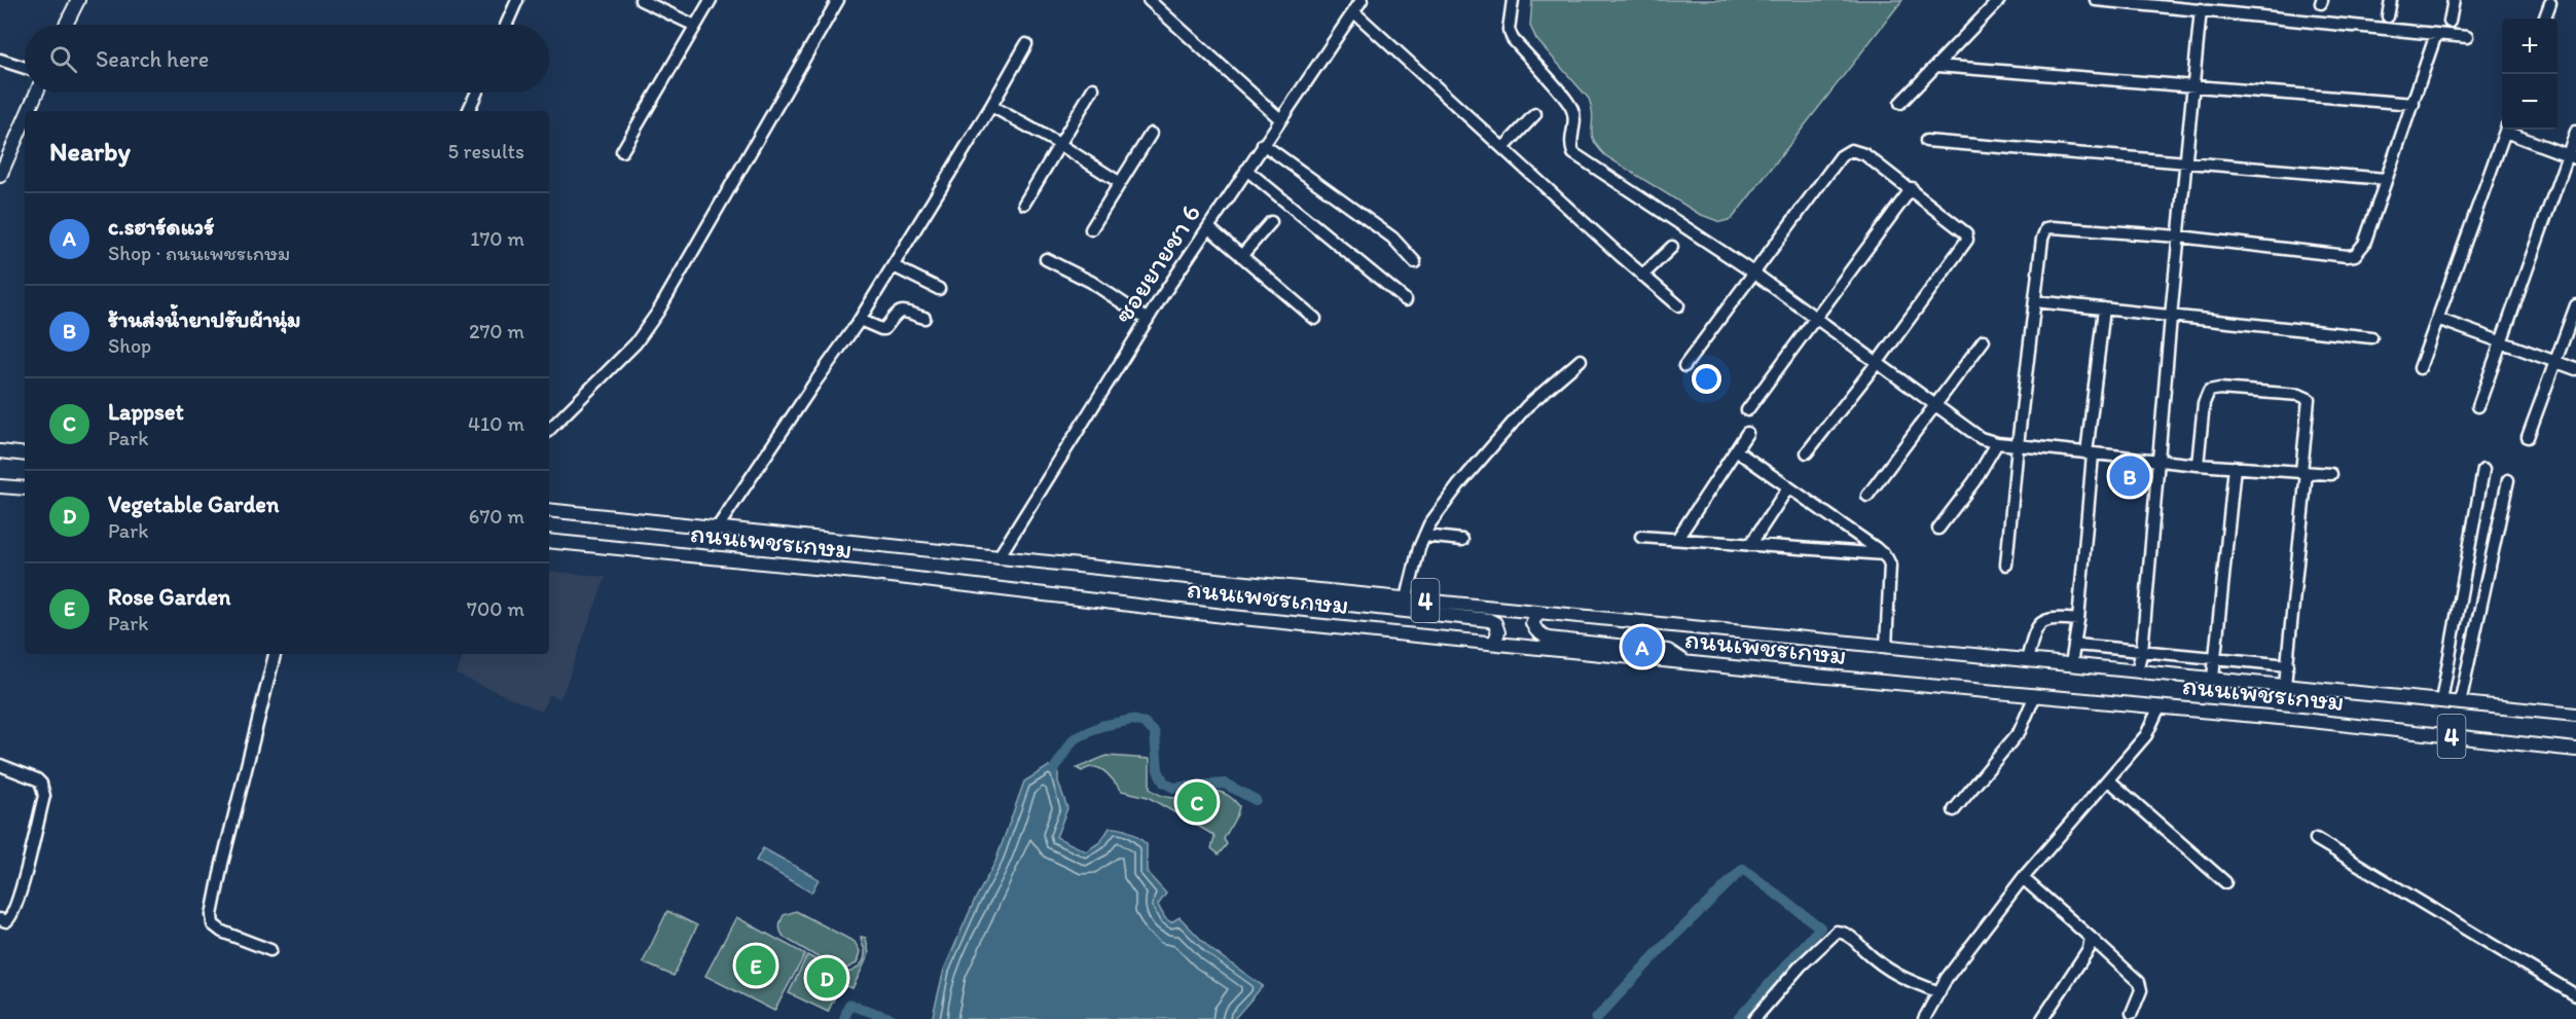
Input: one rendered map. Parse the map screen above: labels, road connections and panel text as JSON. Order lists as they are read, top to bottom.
{
  "streets": {
    "main road": ["ถนนเพชรเกษม", "4"],
    "street": ["ซอยยายชา 6"]
  },
  "crossings": [
    ["ซอยยายชา 6", "ถนนเพชรเกษม"]
  ],
  "page": {
    "map_buttons": ["+", "−"],
    "search": "Search here",
    "heading": ["Nearby", "5 results"],
    "list": [
      {
        "mark": "A",
        "name": "c.sฮาร์ดแวร์",
        "note": "Shop · ถนนเพชรเกษม",
        "value": "170 m"
      },
      {
        "mark": "B",
        "name": "ร้านส่งน้ำยาปรับผ้านุ่ม",
        "note": "Shop",
        "value": "270 m"
      },
      {
        "mark": "C",
        "name": "Lappset",
        "note": "Park",
        "value": "410 m"
      },
      {
        "mark": "D",
        "name": "Vegetable Garden",
        "note": "Park",
        "value": "670 m"
      },
      {
        "mark": "E",
        "name": "Rose Garden",
        "note": "Park",
        "value": "700 m"
      }
    ],
    "pins": [
      "B",
      "A",
      "C",
      "E",
      "D"
    ]
  }
}
